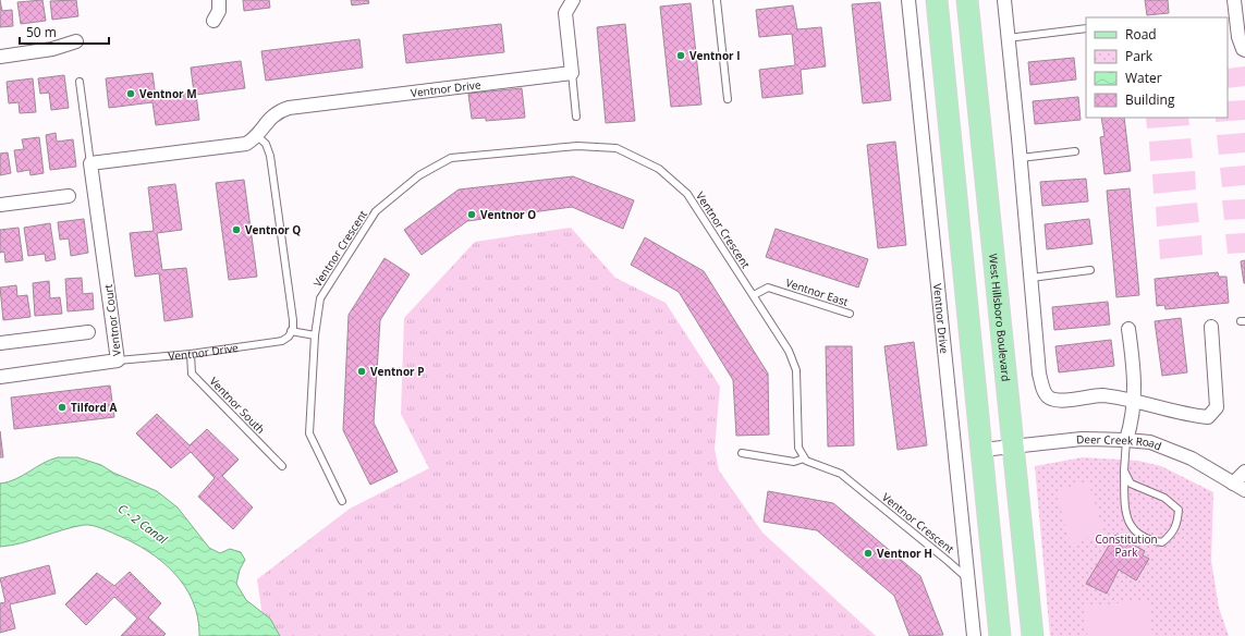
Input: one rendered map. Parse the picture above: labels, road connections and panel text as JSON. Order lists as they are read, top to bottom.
{
  "streets": {
    "main road": ["West Hillsboro Boulevard"],
    "street": ["Ventnor Drive", "Ventnor Court", "Deer Creek Road"],
    "lane": ["Ventnor Crescent", "Ventnor East", "Ventnor South"]
  },
  "crossings": [
    ["Ventnor Drive", "Ventnor Crescent"],
    ["Ventnor Drive", "Ventnor Court"],
    ["Ventnor Drive", "Ventnor South"],
    ["Ventnor Crescent", "Ventnor East"],
    ["West Hillsboro Boulevard", "Deer Creek Road"]
  ],
  "water": ["C - 2 Canal"],
  "parks": ["Constitution Park"],
  "places": [
    "Ventnor I",
    "Ventnor M",
    "Ventnor O",
    "Ventnor Q",
    "Ventnor P",
    "Tilford A",
    "Ventnor H"
  ],
  "legend": [
    "Road",
    "Park",
    "Water",
    "Building"
  ],
  "scale_bar": "50 m"
}
